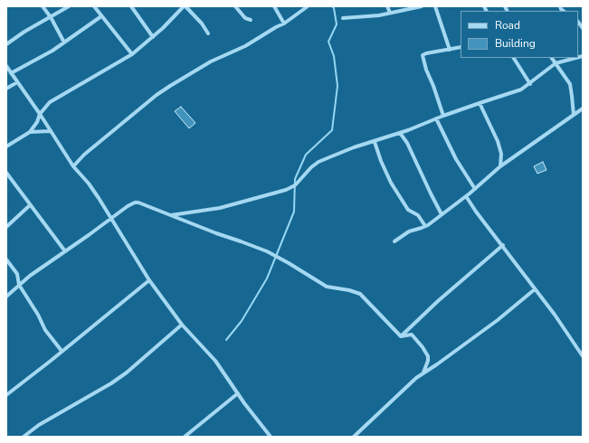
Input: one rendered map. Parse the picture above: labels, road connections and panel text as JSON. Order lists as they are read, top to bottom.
{
  "legend": ["Road", "Building"]
}
